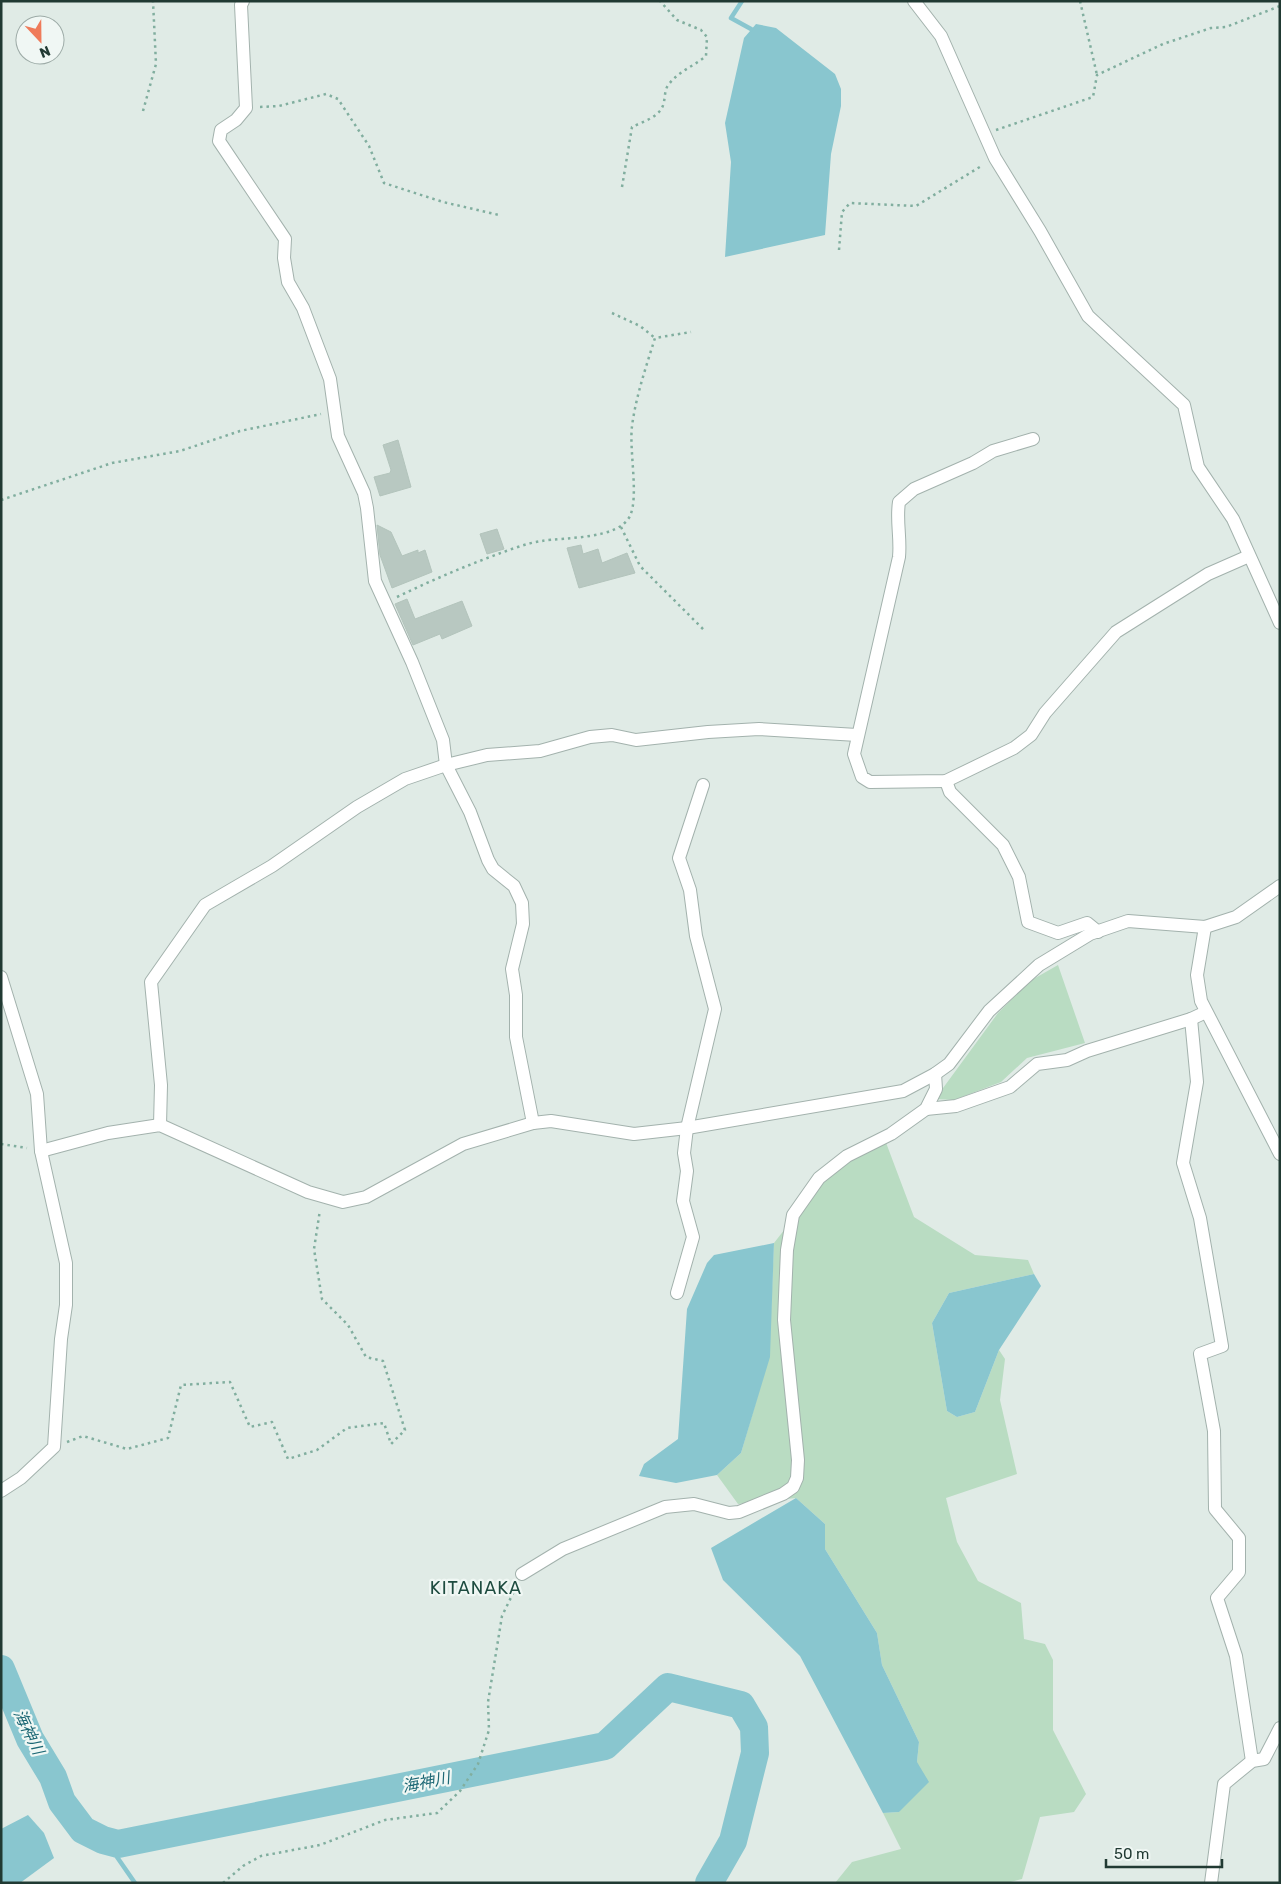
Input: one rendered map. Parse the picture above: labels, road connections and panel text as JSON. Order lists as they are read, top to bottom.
{
  "districts": ["KITANAKA"],
  "water": ["海神川"],
  "scale_bar": "50 m",
  "north": "bottom"
}
